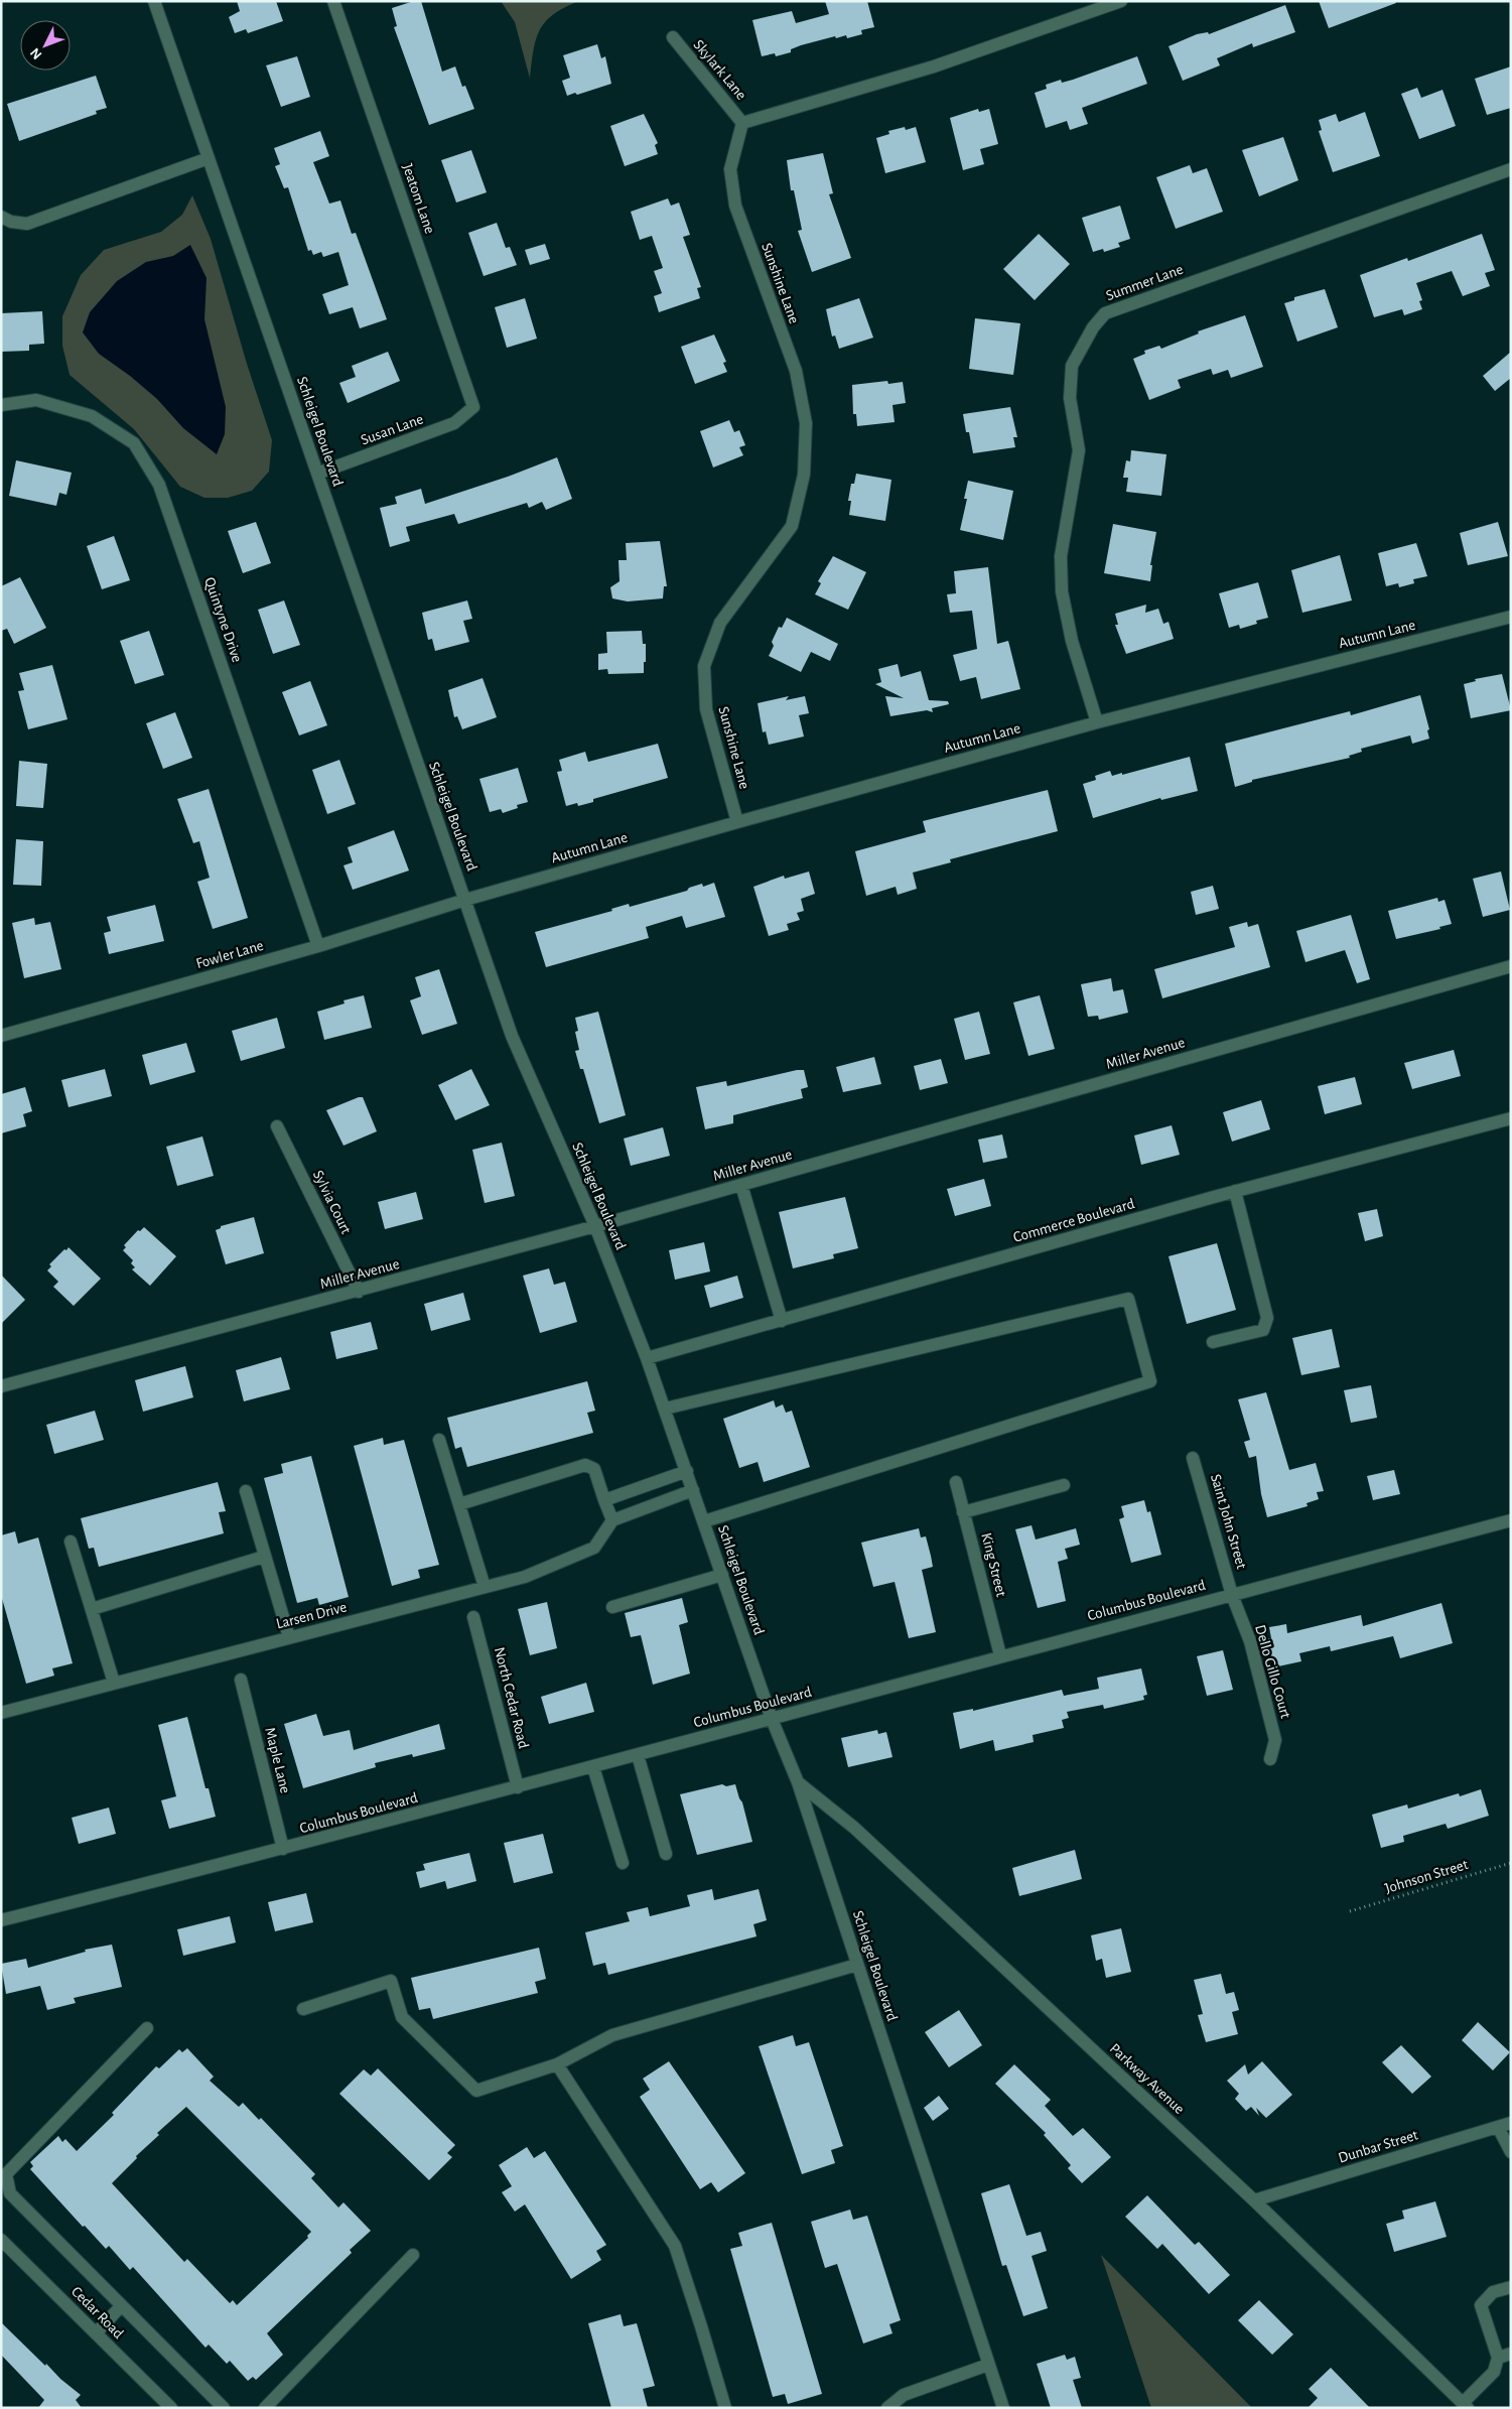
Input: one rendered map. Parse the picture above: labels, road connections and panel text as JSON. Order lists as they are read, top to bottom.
{
  "streets": {
    "street": [
      "Skylark Lane",
      "Jeatom Lane",
      "Summer Lane",
      "Sunshine Lane",
      "Susan Lane",
      "Schleigel Boulevard",
      "Quintyne Drive",
      "Autumn Lane",
      "Fowler Lane",
      "Miller Avenue",
      "Sylvia Court",
      "Commerce Boulevard",
      "Saint John Street",
      "King Street",
      "Columbus Boulevard",
      "Larsen Drive",
      "Dello Gillo Court",
      "North Cedar Road",
      "Maple Lane",
      "Parkway Avenue",
      "Dunbar Street",
      "Cedar Road"
    ],
    "path": ["Johnson Street"]
  },
  "crossings": [
    ["Skylark Lane", "Sunshine Lane"],
    ["Jeatom Lane", "Susan Lane"],
    ["Summer Lane", "Autumn Lane"],
    ["Sunshine Lane", "Autumn Lane"],
    ["Susan Lane", "Schleigel Boulevard"],
    ["Schleigel Boulevard", "Autumn Lane"],
    ["Schleigel Boulevard", "Fowler Lane"],
    ["Schleigel Boulevard", "Miller Avenue"],
    ["Schleigel Boulevard", "Commerce Boulevard"],
    ["Schleigel Boulevard", "Columbus Boulevard"],
    ["Schleigel Boulevard", "Parkway Avenue"],
    ["Quintyne Drive", "Fowler Lane"],
    ["Autumn Lane", "Fowler Lane"],
    ["Miller Avenue", "Sylvia Court"],
    ["Saint John Street", "Columbus Boulevard"],
    ["Saint John Street", "Dello Gillo Court"],
    ["King Street", "Columbus Boulevard"],
    ["Columbus Boulevard", "Dello Gillo Court"],
    ["Columbus Boulevard", "North Cedar Road"],
    ["Columbus Boulevard", "Maple Lane"],
    ["Parkway Avenue", "Dunbar Street"]
  ],
  "north": "bottom left"
}
